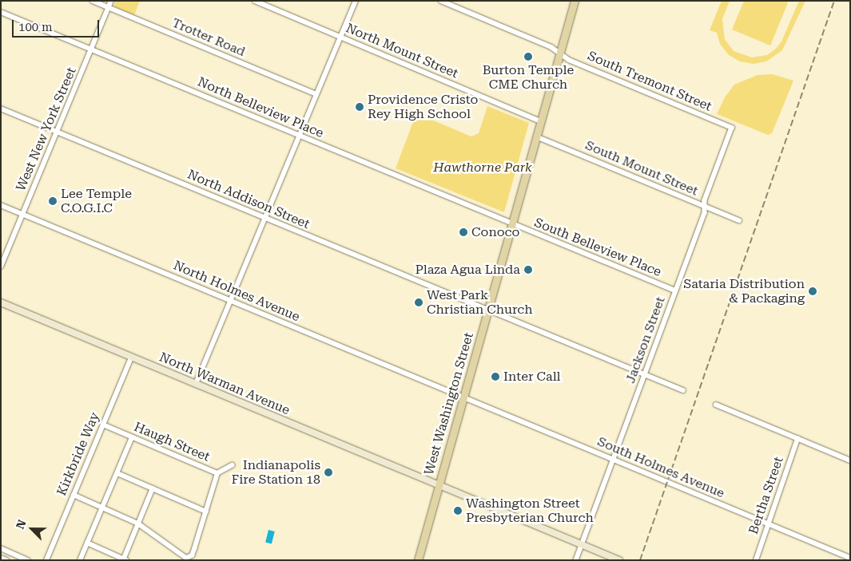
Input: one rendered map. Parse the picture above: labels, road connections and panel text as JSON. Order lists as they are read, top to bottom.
{
  "streets": {
    "main road": ["West Washington Street"],
    "street": [
      "Trotter Road",
      "North Mount Street",
      "South Tremont Street",
      "North Belleview Place",
      "West New York Street",
      "South Mount Street",
      "North Addison Street",
      "South Belleview Place",
      "North Holmes Avenue",
      "Jackson Street",
      "North Warman Avenue",
      "Haugh Street",
      "Kirkbride Way",
      "South Holmes Avenue",
      "Bertha Street"
    ]
  },
  "crossings": [
    ["Trotter Road", "West New York Street"],
    ["North Mount Street", "West Washington Street"],
    ["South Tremont Street", "Jackson Street"],
    ["South Tremont Street", "West Washington Street"],
    ["North Belleview Place", "West New York Street"],
    ["North Belleview Place", "South Belleview Place"],
    ["North Belleview Place", "West Washington Street"],
    ["West New York Street", "North Addison Street"],
    ["West New York Street", "North Holmes Avenue"],
    ["South Mount Street", "Jackson Street"],
    ["South Mount Street", "West Washington Street"],
    ["North Addison Street", "Jackson Street"],
    ["North Addison Street", "West Washington Street"],
    ["South Belleview Place", "Jackson Street"],
    ["South Belleview Place", "West Washington Street"],
    ["North Holmes Avenue", "West Washington Street"],
    ["North Holmes Avenue", "South Holmes Avenue"],
    ["Jackson Street", "North Warman Avenue"],
    ["Jackson Street", "South Holmes Avenue"],
    ["North Warman Avenue", "West Washington Street"],
    ["North Warman Avenue", "Kirkbride Way"],
    ["West Washington Street", "South Holmes Avenue"],
    ["Haugh Street", "Kirkbride Way"],
    ["South Holmes Avenue", "Bertha Street"]
  ],
  "parks": ["Hawthorne Park"],
  "places": [
    "Burton Temple CME Church",
    "Providence Cristo Rey High School",
    "Lee Temple C.O.G.I.C",
    "Conoco",
    "Plaza Agua Linda",
    "Sataria Distribution & Packaging",
    "West Park Christian Church",
    "Inter Call",
    "Indianapolis Fire Station 18",
    "Washington Street Presbyterian Church"
  ],
  "scale_bar": "100 m",
  "north": "top left"
}
